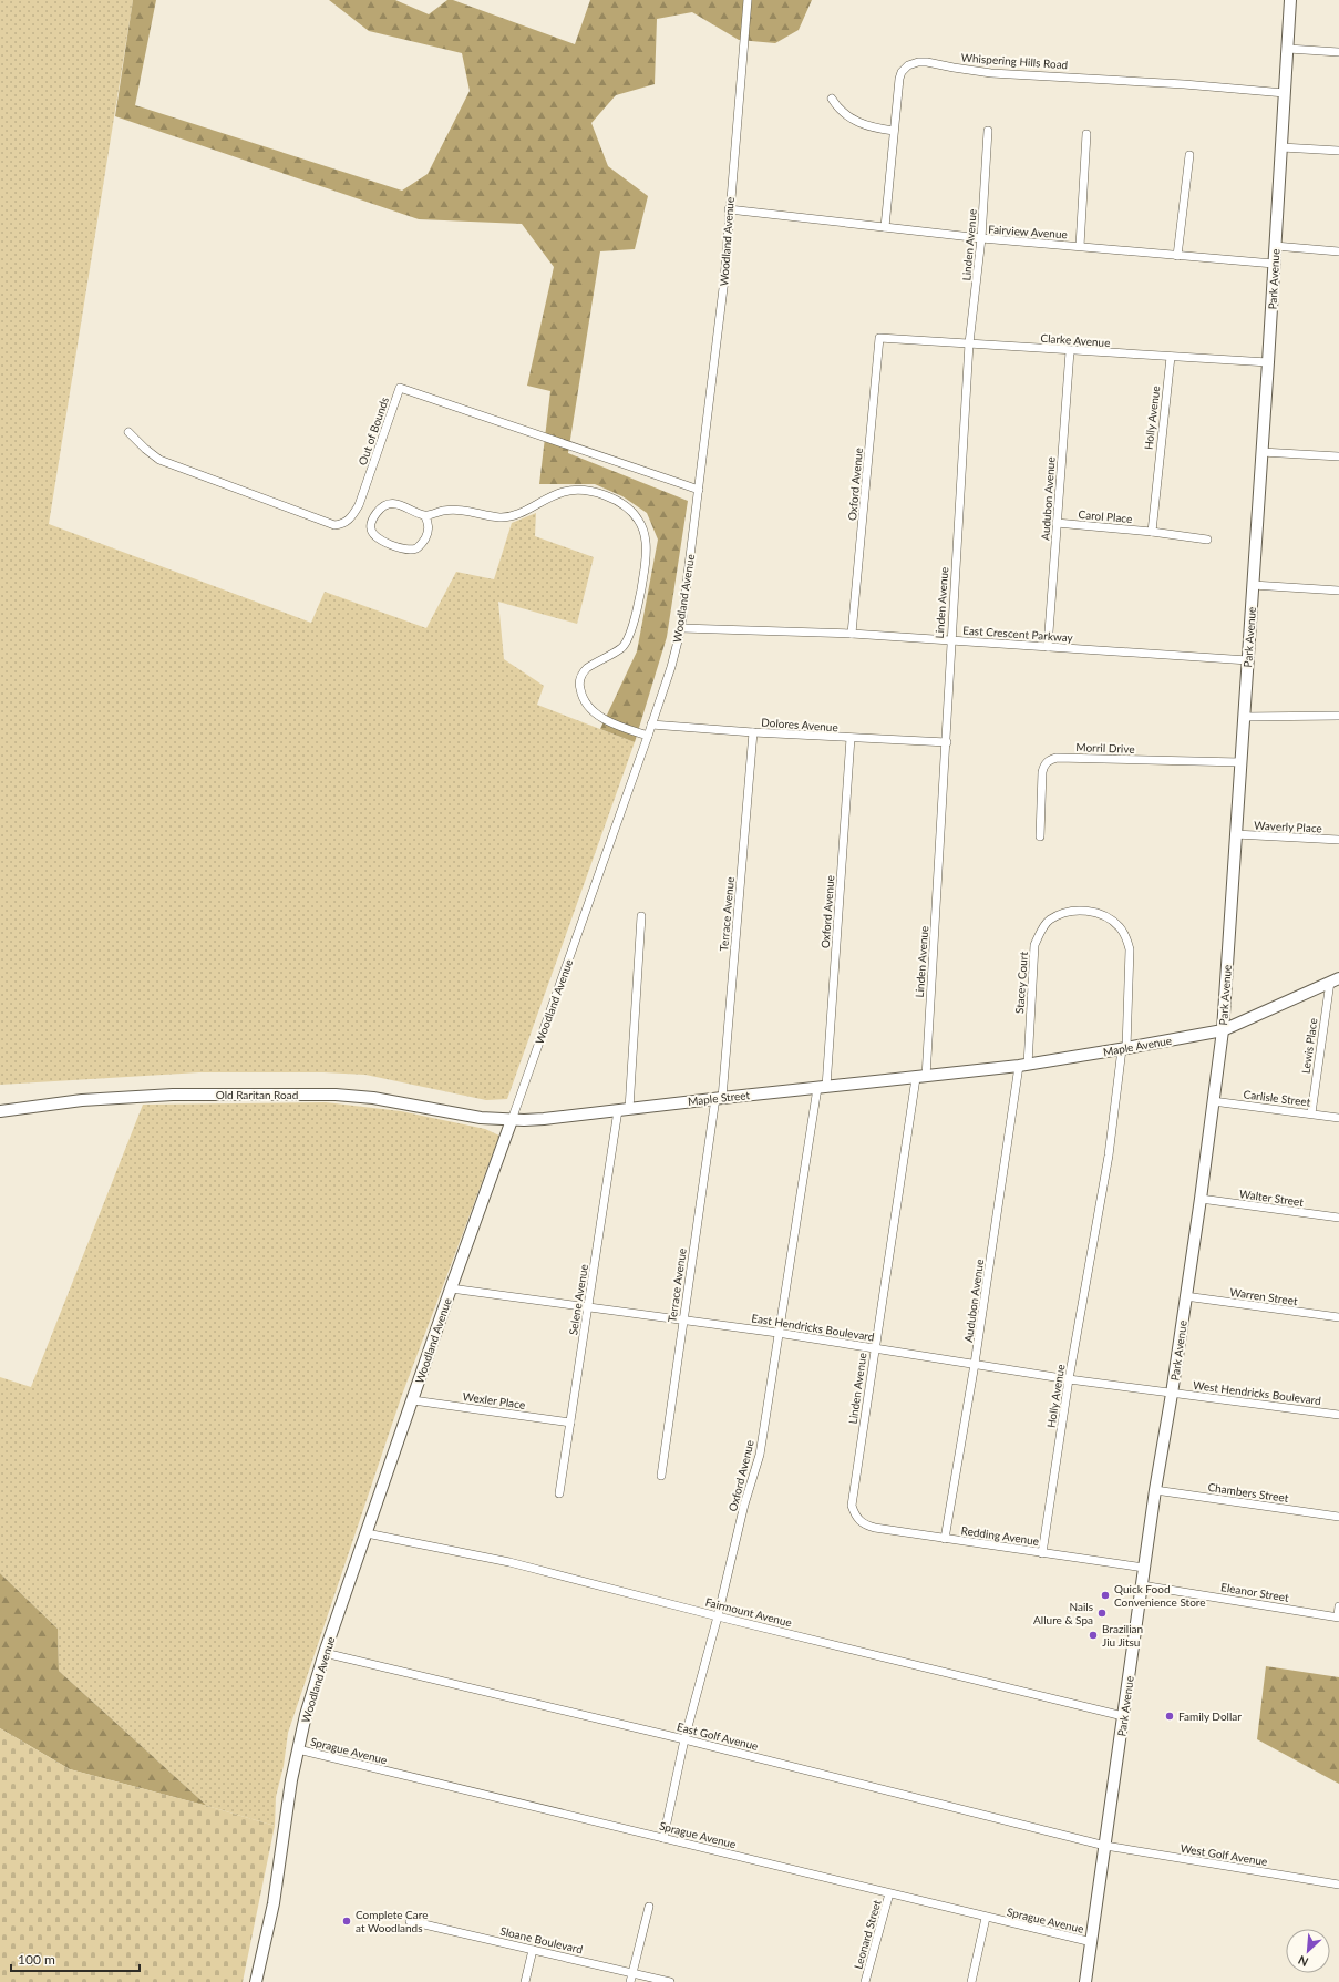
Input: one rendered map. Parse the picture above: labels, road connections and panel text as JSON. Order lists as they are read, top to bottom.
{
  "streets": {
    "main road": [
      "Woodland Avenue",
      "Park Avenue",
      "Maple Avenue",
      "Old Raritan Road",
      "Maple Street"
    ],
    "street": [
      "Whispering Hills Road",
      "Fairview Avenue",
      "Linden Avenue",
      "Clarke Avenue",
      "Holly Avenue",
      "Out of Bounds",
      "Oxford Avenue",
      "Audubon Avenue",
      "Carol Place",
      "East Crescent Parkway",
      "Dolores Avenue",
      "Morril Drive",
      "Waverly Place",
      "Terrace Avenue",
      "Stacey Court",
      "Lewis Place",
      "Carlisle Street",
      "Walter Street",
      "Warren Street",
      "Selene Avenue",
      "East Hendricks Boulevard",
      "West Hendricks Boulevard",
      "Wexler Place",
      "Chambers Street",
      "Redding Avenue",
      "Eleanor Street",
      "Fairmount Avenue",
      "East Golf Avenue",
      "Sprague Avenue",
      "West Golf Avenue",
      "Leonard Street",
      "Sloane Boulevard"
    ]
  },
  "crossings": [
    ["Whispering Hills Road", "Fairview Avenue"],
    ["Whispering Hills Road", "Park Avenue"],
    ["Fairview Avenue", "Woodland Avenue"],
    ["Fairview Avenue", "Linden Avenue"],
    ["Fairview Avenue", "Park Avenue"],
    ["Woodland Avenue", "Out of Bounds"],
    ["Woodland Avenue", "East Crescent Parkway"],
    ["Woodland Avenue", "Dolores Avenue"],
    ["Woodland Avenue", "Old Raritan Road"],
    ["Woodland Avenue", "Maple Street"],
    ["Woodland Avenue", "East Hendricks Boulevard"],
    ["Woodland Avenue", "Wexler Place"],
    ["Woodland Avenue", "Fairmount Avenue"],
    ["Woodland Avenue", "East Golf Avenue"],
    ["Woodland Avenue", "Sprague Avenue"],
    ["Linden Avenue", "Clarke Avenue"],
    ["Linden Avenue", "East Crescent Parkway"],
    ["Linden Avenue", "Dolores Avenue"],
    ["Linden Avenue", "Maple Avenue"],
    ["Linden Avenue", "Maple Street"],
    ["Linden Avenue", "East Hendricks Boulevard"],
    ["Linden Avenue", "Redding Avenue"],
    ["Park Avenue", "Clarke Avenue"],
    ["Park Avenue", "East Crescent Parkway"],
    ["Park Avenue", "Morril Drive"],
    ["Park Avenue", "Waverly Place"],
    ["Park Avenue", "Maple Avenue"],
    ["Park Avenue", "Carlisle Street"],
    ["Park Avenue", "Walter Street"],
    ["Park Avenue", "Warren Street"],
    ["Park Avenue", "East Hendricks Boulevard"],
    ["Park Avenue", "West Hendricks Boulevard"],
    ["Park Avenue", "Chambers Street"],
    ["Park Avenue", "Redding Avenue"],
    ["Park Avenue", "Eleanor Street"],
    ["Park Avenue", "Fairmount Avenue"],
    ["Park Avenue", "East Golf Avenue"],
    ["Park Avenue", "Sprague Avenue"],
    ["Park Avenue", "West Golf Avenue"],
    ["Clarke Avenue", "Holly Avenue"],
    ["Clarke Avenue", "Oxford Avenue"],
    ["Clarke Avenue", "Audubon Avenue"],
    ["Holly Avenue", "Carol Place"],
    ["Holly Avenue", "Stacey Court"],
    ["Holly Avenue", "Maple Avenue"],
    ["Holly Avenue", "East Hendricks Boulevard"],
    ["Holly Avenue", "Redding Avenue"],
    ["Oxford Avenue", "East Crescent Parkway"],
    ["Oxford Avenue", "Dolores Avenue"],
    ["Oxford Avenue", "Maple Street"],
    ["Oxford Avenue", "East Hendricks Boulevard"],
    ["Oxford Avenue", "Fairmount Avenue"],
    ["Oxford Avenue", "East Golf Avenue"],
    ["Oxford Avenue", "Sprague Avenue"],
    ["Audubon Avenue", "Carol Place"],
    ["Audubon Avenue", "East Crescent Parkway"],
    ["Audubon Avenue", "Stacey Court"],
    ["Audubon Avenue", "Maple Avenue"],
    ["Audubon Avenue", "East Hendricks Boulevard"],
    ["Audubon Avenue", "Redding Avenue"],
    ["Dolores Avenue", "Terrace Avenue"],
    ["Terrace Avenue", "Maple Street"],
    ["Terrace Avenue", "East Hendricks Boulevard"],
    ["Stacey Court", "Maple Avenue"],
    ["Maple Avenue", "Lewis Place"],
    ["Maple Avenue", "Maple Street"],
    ["Lewis Place", "Carlisle Street"],
    ["Old Raritan Road", "Maple Street"],
    ["Maple Street", "Selene Avenue"],
    ["Selene Avenue", "East Hendricks Boulevard"],
    ["Selene Avenue", "Wexler Place"],
    ["East Hendricks Boulevard", "West Hendricks Boulevard"],
    ["East Golf Avenue", "West Golf Avenue"],
    ["Sprague Avenue", "Leonard Street"]
  ],
  "places": [
    "Quick Food Convenience Store",
    "Nails Allure & Spa",
    "Brazilian Jiu Jitsu",
    "Family Dollar",
    "Complete Care at Woodlands"
  ],
  "scale_bar": "100 m",
  "north": "bottom left"
}
